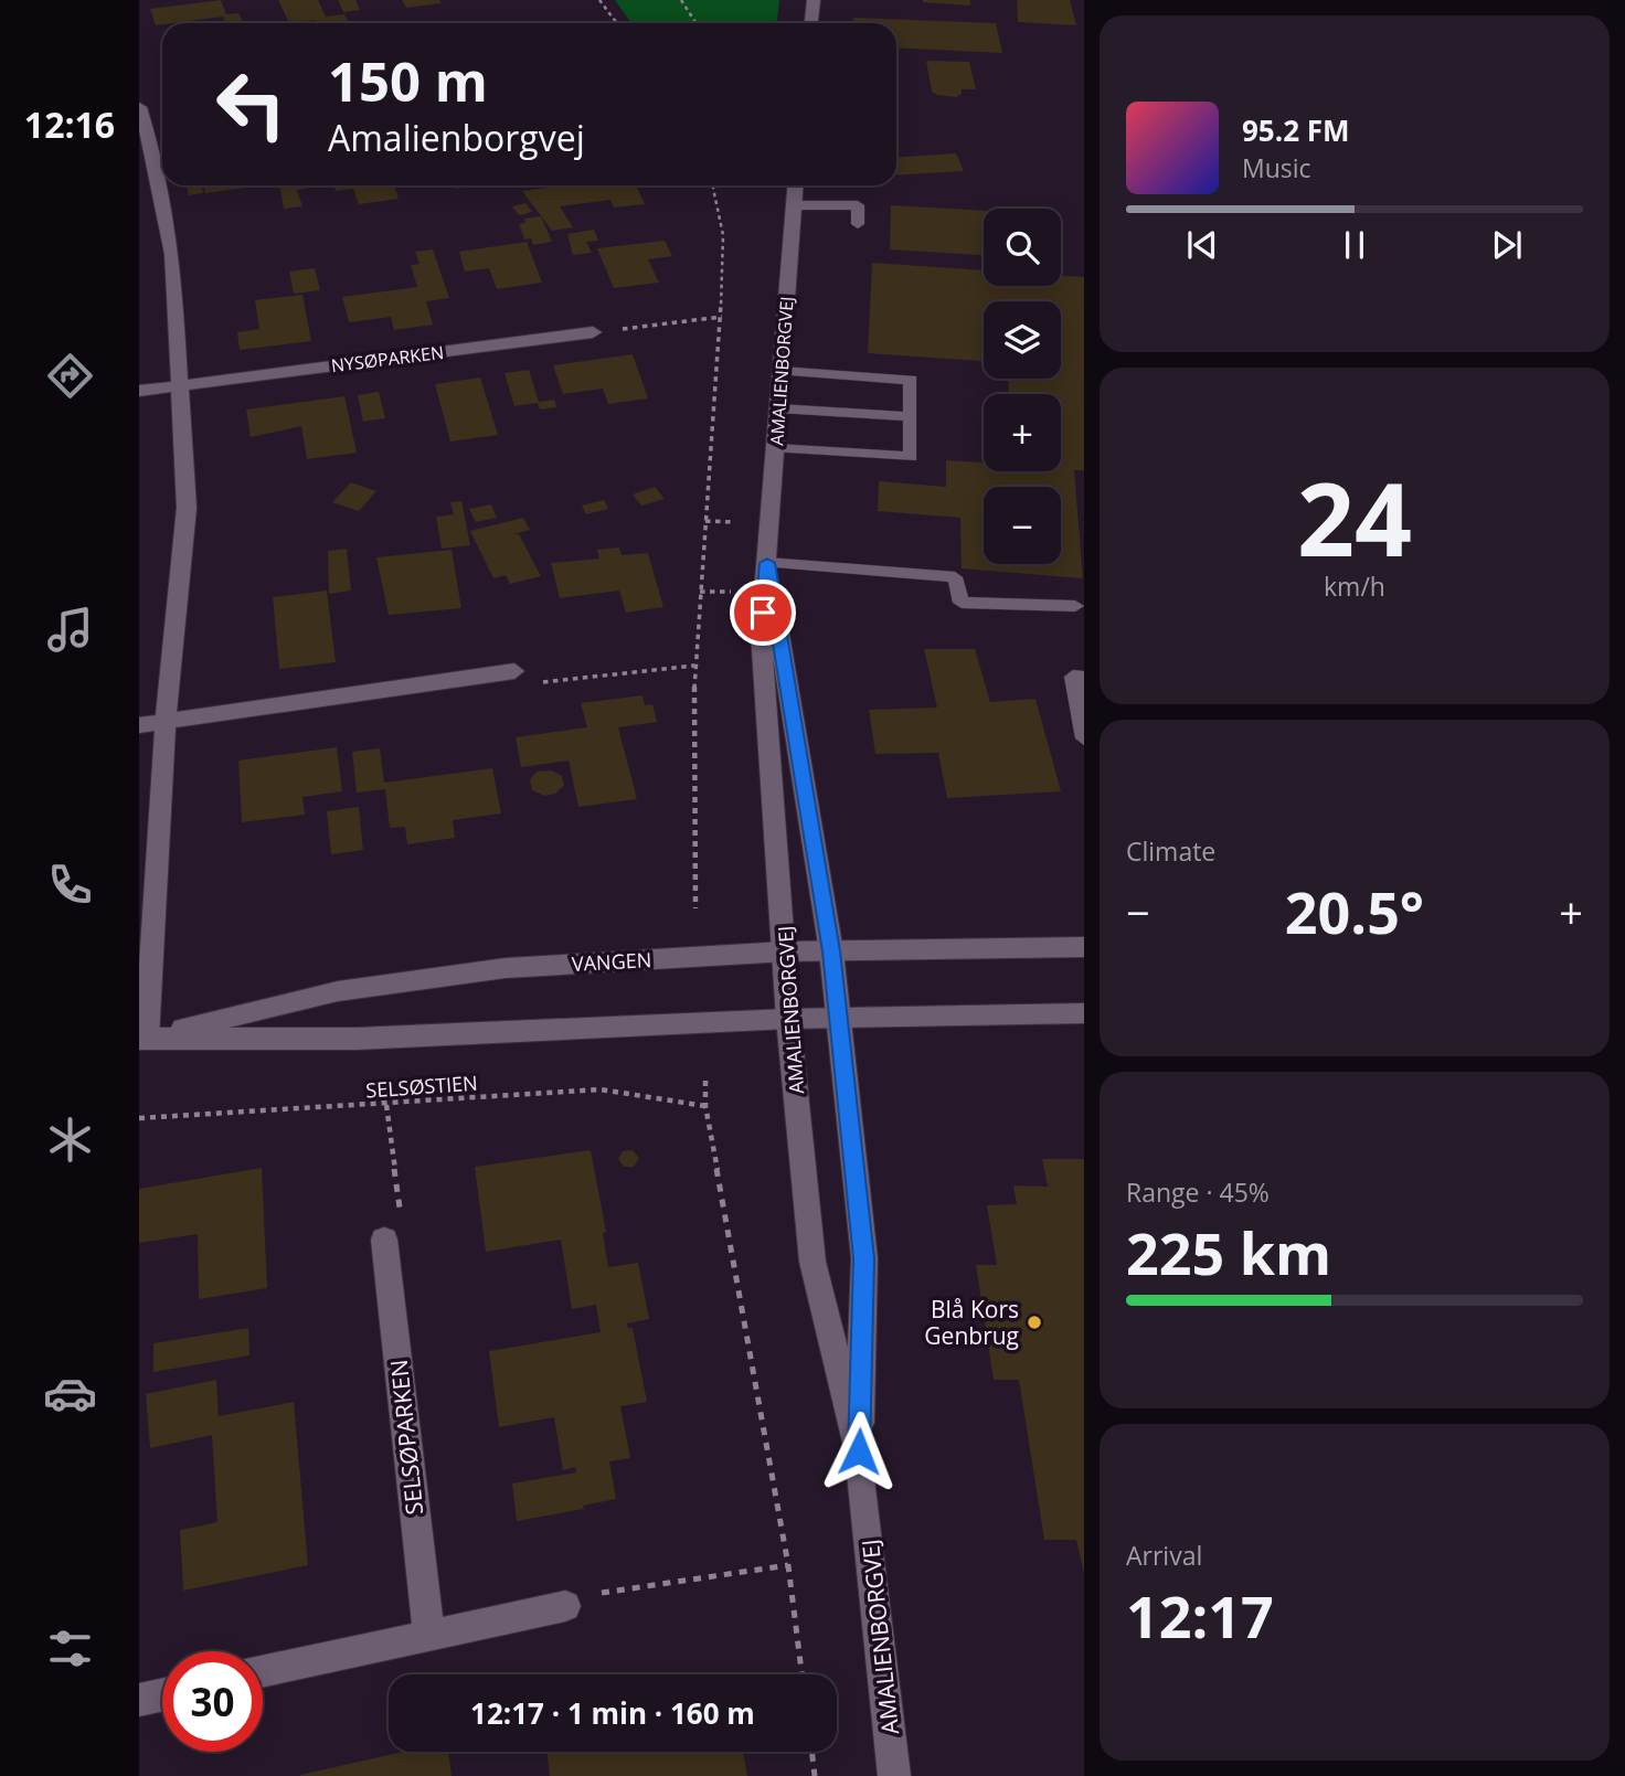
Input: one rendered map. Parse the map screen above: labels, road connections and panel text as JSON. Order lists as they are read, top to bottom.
{
  "streets": {
    "street": [
      "NYSØPARKEN",
      "AMALIENBORGVEJ",
      "VANGEN",
      "SELSØPARKEN"
    ],
    "path": ["SELSØSTIEN"]
  },
  "crossings": [
    ["AMALIENBORGVEJ", "VANGEN"]
  ],
  "places": ["Blå Kors Genbrug"],
  "page": {
    "tabs": "12:16",
    "turn": ["150 m", "Amalienborgvej"],
    "song": ["95.2 FM", "Music"],
    "map_buttons": ["+", "−"],
    "tile": [
      ["24", "km/h"],
      "Climate",
      ["Range · 45%", "225 km"],
      ["Arrival", "12:17"]
    ],
    "heat": ["−", "20.5°", "+"],
    "limit": "30",
    "trip": "12:17 · 1 min · 160 m"
  }
}
